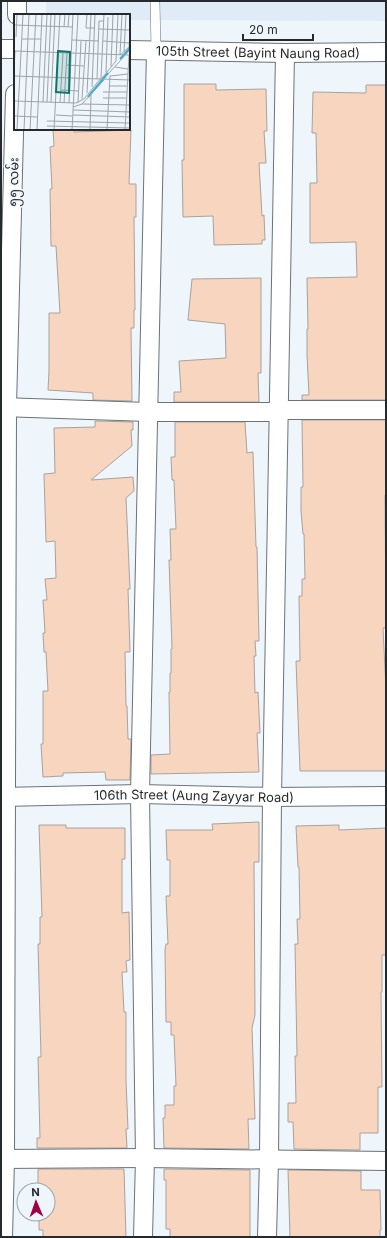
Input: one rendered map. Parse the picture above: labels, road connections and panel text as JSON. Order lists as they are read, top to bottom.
{
  "streets": {
    "street": ["105th Street (Bayint Naung Road)", "၅၅ လမ်း", "106th Street (Aung Zayyar Road)"]
  },
  "crossings": [
    ["၅၅ လမ်း", "106th Street (Aung Zayyar Road)"]
  ],
  "scale_bar": "20 m",
  "north": "top"
}
